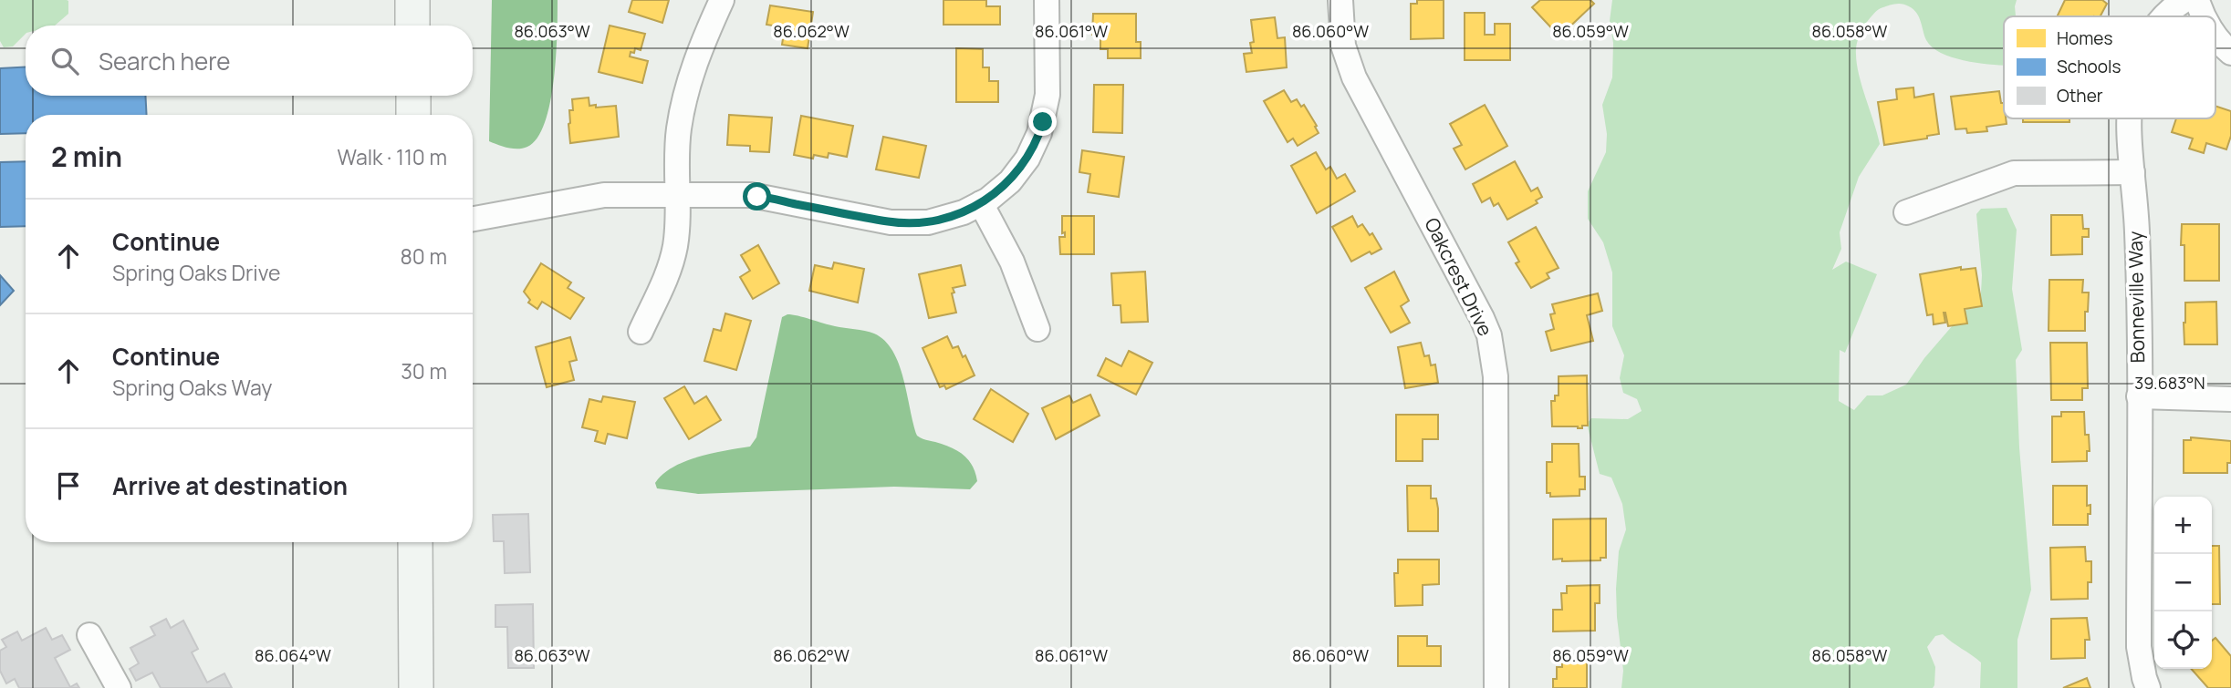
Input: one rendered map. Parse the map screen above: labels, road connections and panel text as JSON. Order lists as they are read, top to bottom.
{
  "streets": {
    "street": ["Oakcrest Drive", "Bonneville Way"]
  },
  "legend": ["Homes", "Schools", "Other"],
  "page": {
    "search": "Search here",
    "heading": ["2 min", "Walk · 110 m"],
    "list": [
      ["Continue", "Spring Oaks Drive", "80 m"],
      ["Continue", "Spring Oaks Way", "30 m"],
      "Arrive at destination"
    ],
    "map_buttons": ["+", "−"]
  },
  "coordinates": [
    "86.063°W",
    "86.062°W",
    "86.061°W",
    "86.060°W",
    "86.059°W",
    "86.058°W",
    "39.683°N",
    "86.064°W"
  ]
}
